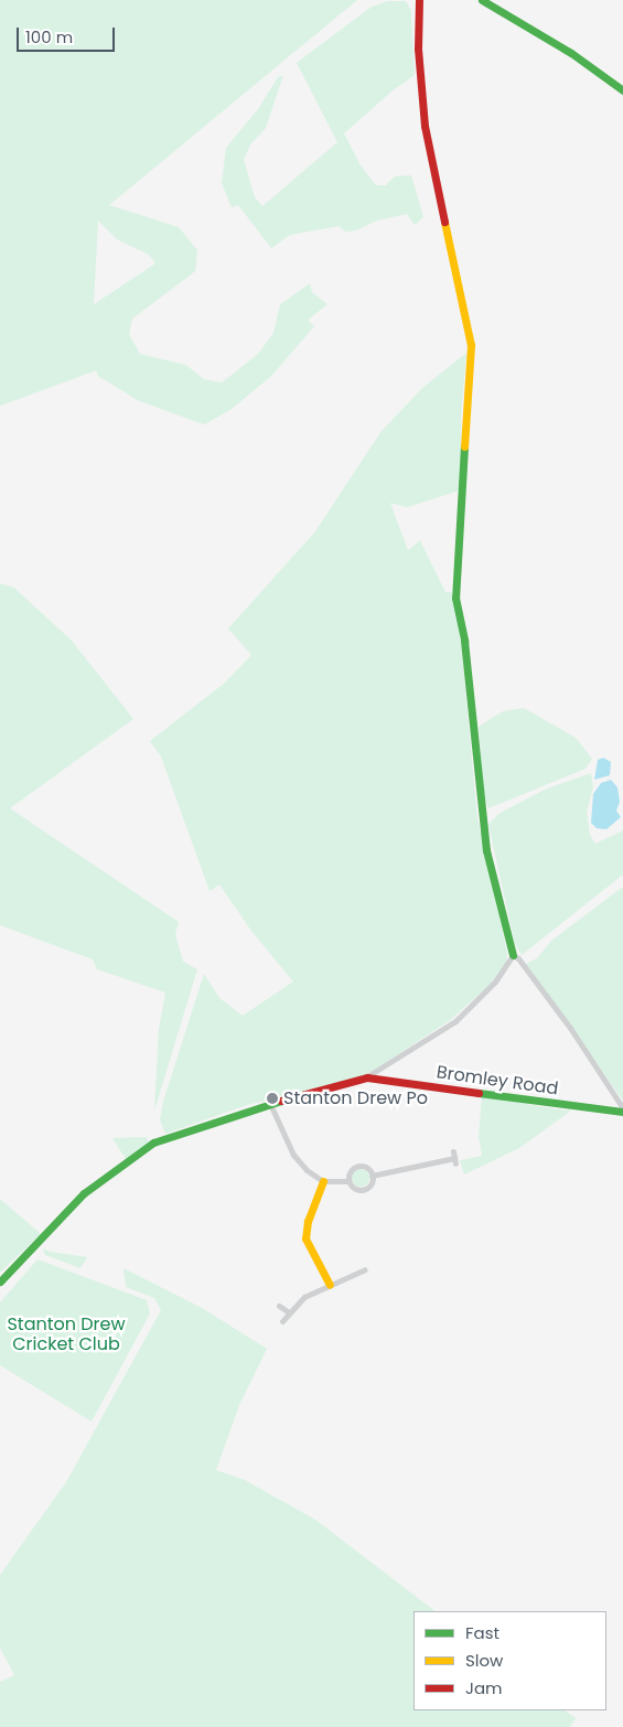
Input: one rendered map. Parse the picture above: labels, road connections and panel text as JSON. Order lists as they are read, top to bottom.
{
  "streets": {
    "street": ["Bromley Road"]
  },
  "parks": ["Stanton Drew Cricket Club"],
  "places": ["Stanton Drew Po"],
  "legend": ["Fast", "Slow", "Jam"],
  "scale_bar": "100 m"
}
